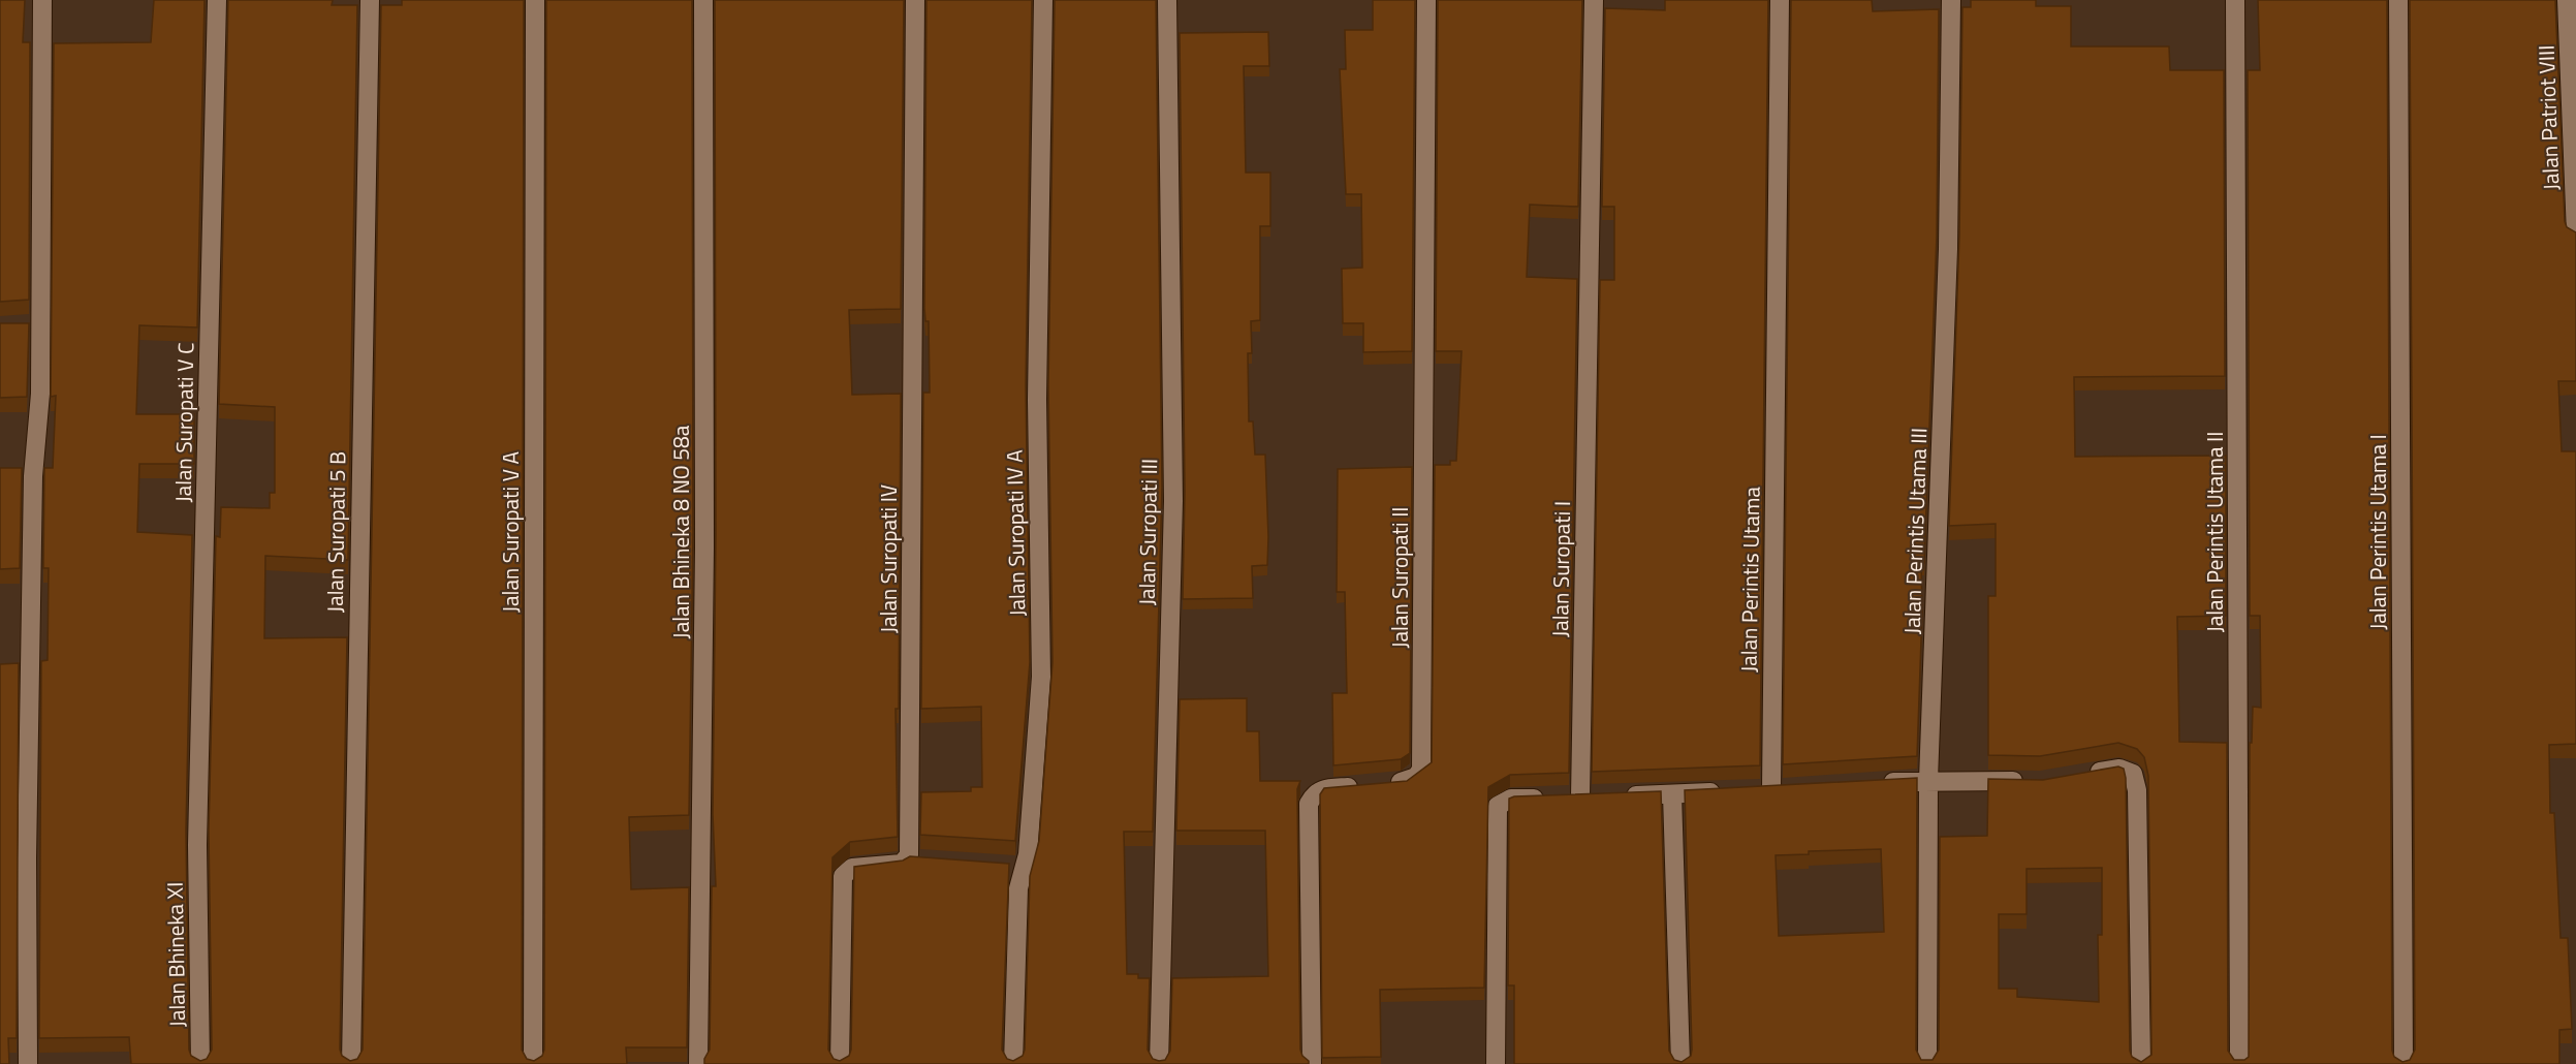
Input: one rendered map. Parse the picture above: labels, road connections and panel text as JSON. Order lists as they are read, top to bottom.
{
  "streets": {
    "street": [
      "Jalan Patriot VIII",
      "Jalan Suropati V C",
      "Jalan Perintis Utama III",
      "Jalan Suropati 5 B",
      "Jalan Suropati V A",
      "Jalan Bhineka 8 NO 58a",
      "Jalan Suropati III",
      "Jalan Perintis Utama II",
      "Jalan Perintis Utama I",
      "Jalan Suropati IV A",
      "Jalan Suropati IV",
      "Jalan Suropati I",
      "Jalan Suropati II",
      "Jalan Perintis Utama",
      "Jalan Bhineka XI"
    ]
  },
  "crossings": [
    ["Jalan Suropati V C", "Jalan Bhineka XI"]
  ]
}
